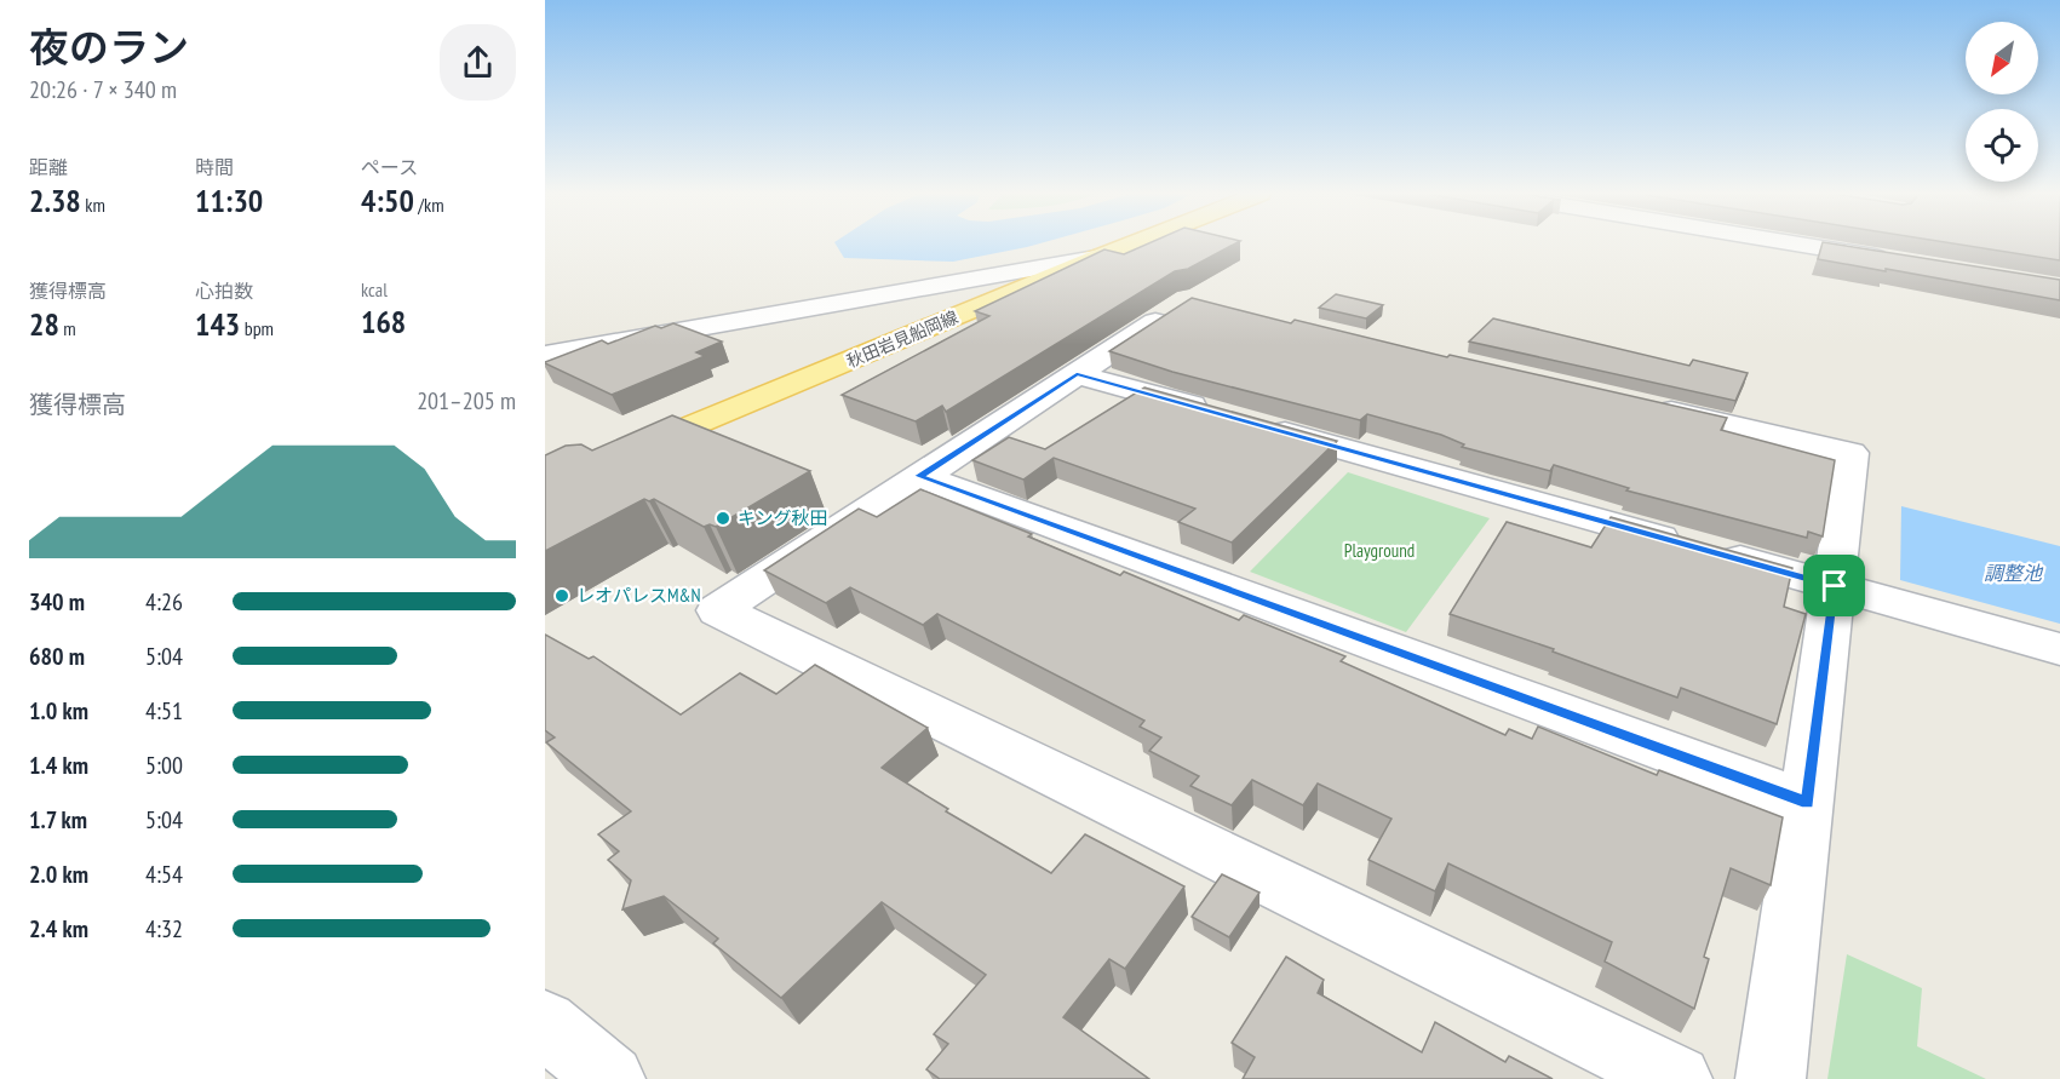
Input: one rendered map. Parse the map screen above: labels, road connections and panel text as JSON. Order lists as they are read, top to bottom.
{
  "streets": {
    "main road": ["秋田岩見船岡線"]
  },
  "water": ["調整池"],
  "parks": ["Playground"],
  "places": ["キング秋田", "レオパレスM&N"],
  "north": "bottom left",
  "page": {
    "heading": ["夜のラン", "20:26 · 7 × 340 m"],
    "stats": [
      ["距離", "2.38 km"],
      ["時間", "11:30"],
      ["ペース", "4:50 /km"],
      ["獲得標高", "28 m"],
      ["心拍数", "143 bpm"],
      ["kcal", "168"]
    ],
    "chart": ["獲得標高", "201–205 m"],
    "list": [
      {
        "name": "340 m",
        "note": "4:26"
      },
      {
        "name": "680 m",
        "note": "5:04"
      },
      {
        "name": "1.0 km",
        "note": "4:51"
      },
      {
        "name": "1.4 km",
        "note": "5:00"
      },
      {
        "name": "1.7 km",
        "note": "5:04"
      },
      {
        "name": "2.0 km",
        "note": "4:54"
      },
      {
        "name": "2.4 km",
        "note": "4:32"
      }
    ]
  }
}
